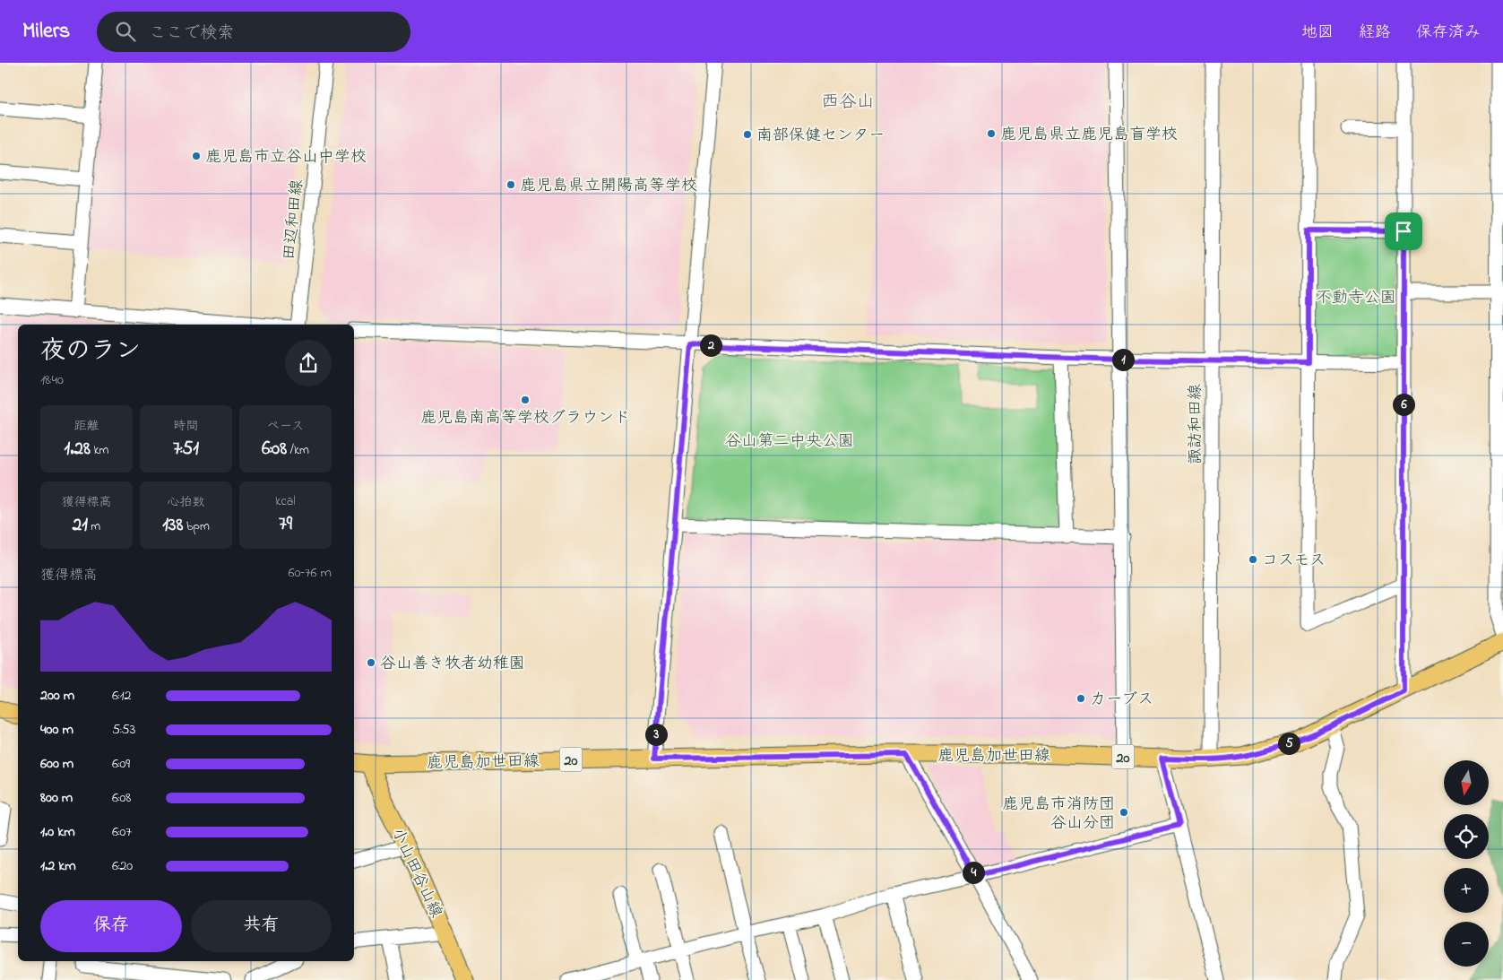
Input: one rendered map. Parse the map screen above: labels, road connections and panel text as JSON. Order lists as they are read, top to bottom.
{
  "streets": {
    "main road": ["鹿児島加世田線", "20", "小山田谷山線"],
    "street": ["田辺和田線", "諏訪和田線"]
  },
  "crossings": [
    ["諏訪和田線", "鹿児島加世田線"],
    ["鹿児島加世田線", "小山田谷山線"]
  ],
  "districts": ["西谷山"],
  "parks": ["不動寺公園", "谷山第二中央公園"],
  "places": [
    "鹿児島県立鹿児島盲学校",
    "南部保健センター",
    "鹿児島市立谷山中学校",
    "鹿児島県立開陽高等学校",
    "鹿児島南高等学校グラウンド",
    "コスモス",
    "谷山善き牧者幼稚園",
    "カーブス",
    "鹿児島市消防団 谷山分団"
  ],
  "north": "bottom",
  "page": {
    "header": "Milers",
    "search": "ここで検索",
    "nav": ["地図", "経路", "保存済み"],
    "heading": ["夜のラン", "18:40"],
    "pins": [
      "2",
      "1",
      "6",
      "3",
      "5",
      "4"
    ],
    "stats": [
      ["距離", "1.28 km"],
      ["時間", "7:51"],
      ["ペース", "6:08 /km"],
      ["獲得標高", "21 m"],
      ["心拍数", "138 bpm"],
      ["kcal", "79"]
    ],
    "chart": ["獲得標高", "60–76 m"],
    "list": [
      {
        "name": "200 m",
        "note": "6:12"
      },
      {
        "name": "400 m",
        "note": "5:53"
      },
      {
        "name": "600 m",
        "note": "6:09"
      },
      {
        "name": "800 m",
        "note": "6:08"
      },
      {
        "name": "1.0 km",
        "note": "6:07"
      },
      {
        "name": "1.2 km",
        "note": "6:20"
      }
    ],
    "map_buttons": ["+", "−"],
    "buttons": ["保存", "共有"]
  }
}
